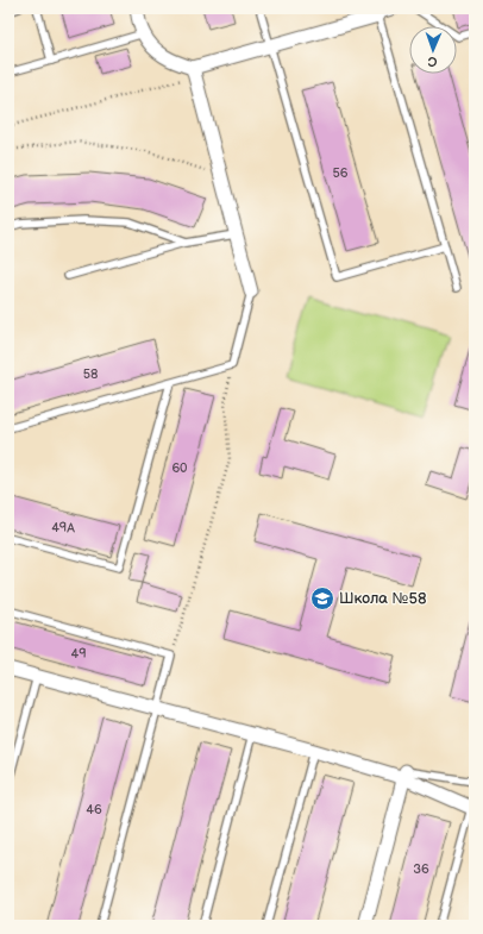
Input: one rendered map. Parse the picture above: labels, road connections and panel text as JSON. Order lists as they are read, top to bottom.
{
  "places": {
    "school or university": ["Школа №58"]
  },
  "house_numbers": [
    "56",
    "58",
    "60",
    "49А",
    "49",
    "46",
    "36"
  ],
  "north": "bottom"
}
